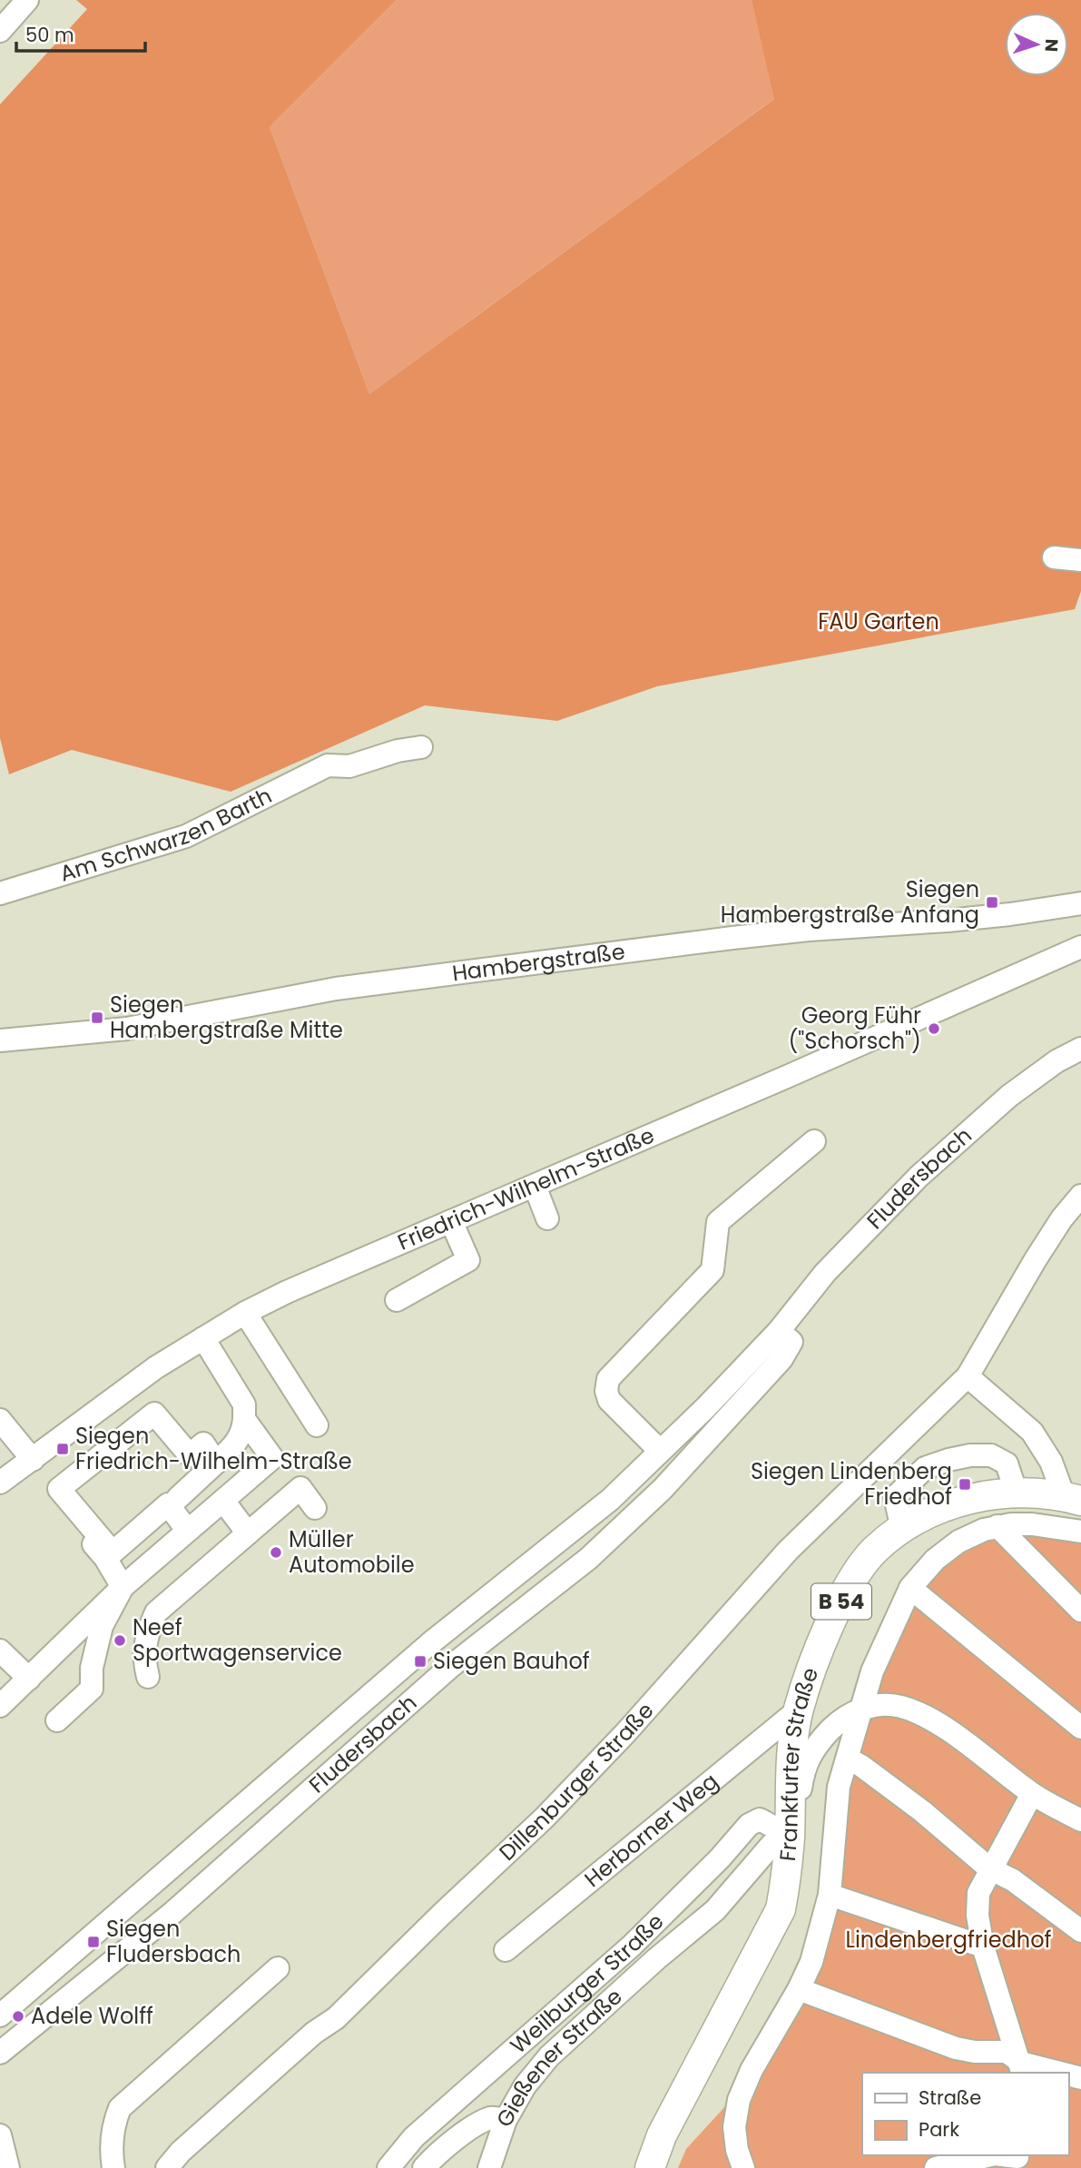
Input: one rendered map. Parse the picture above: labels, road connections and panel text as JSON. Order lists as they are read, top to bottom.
{
  "streets": {
    "main road": ["B 54", "Frankfurter Straße"],
    "street": [
      "Am Schwarzen Barth",
      "Hambergstraße",
      "Fludersbach",
      "Friedrich-Wilhelm-Straße",
      "Dillenburger Straße",
      "Herborner Weg",
      "Weilburger Straße",
      "Gießener Straße"
    ]
  },
  "crossings": [
    ["Frankfurter Straße", "Dillenburger Straße"],
    ["Frankfurter Straße", "Herborner Weg"],
    ["Frankfurter Straße", "Weilburger Straße"],
    ["Frankfurter Straße", "Gießener Straße"],
    ["Weilburger Straße", "Gießener Straße"]
  ],
  "parks": ["FAU Garten", "Lindenbergfriedhof"],
  "places": {
    "transit": [
      "Siegen Hambergstraße Anfang",
      "Siegen Hambergstraße Mitte",
      "Siegen Friedrich-Wilhelm-Straße",
      "Siegen Lindenberg Friedhof",
      "Siegen Bauhof",
      "Siegen Fludersbach"
    ],
    "other": [
      "Georg Führ (\"Schorsch\")",
      "Müller Automobile",
      "Neef Sportwagenservice",
      "Adele Wolff"
    ]
  },
  "legend": ["Straße", "Park"],
  "scale_bar": "50 m",
  "north": "right"
}
